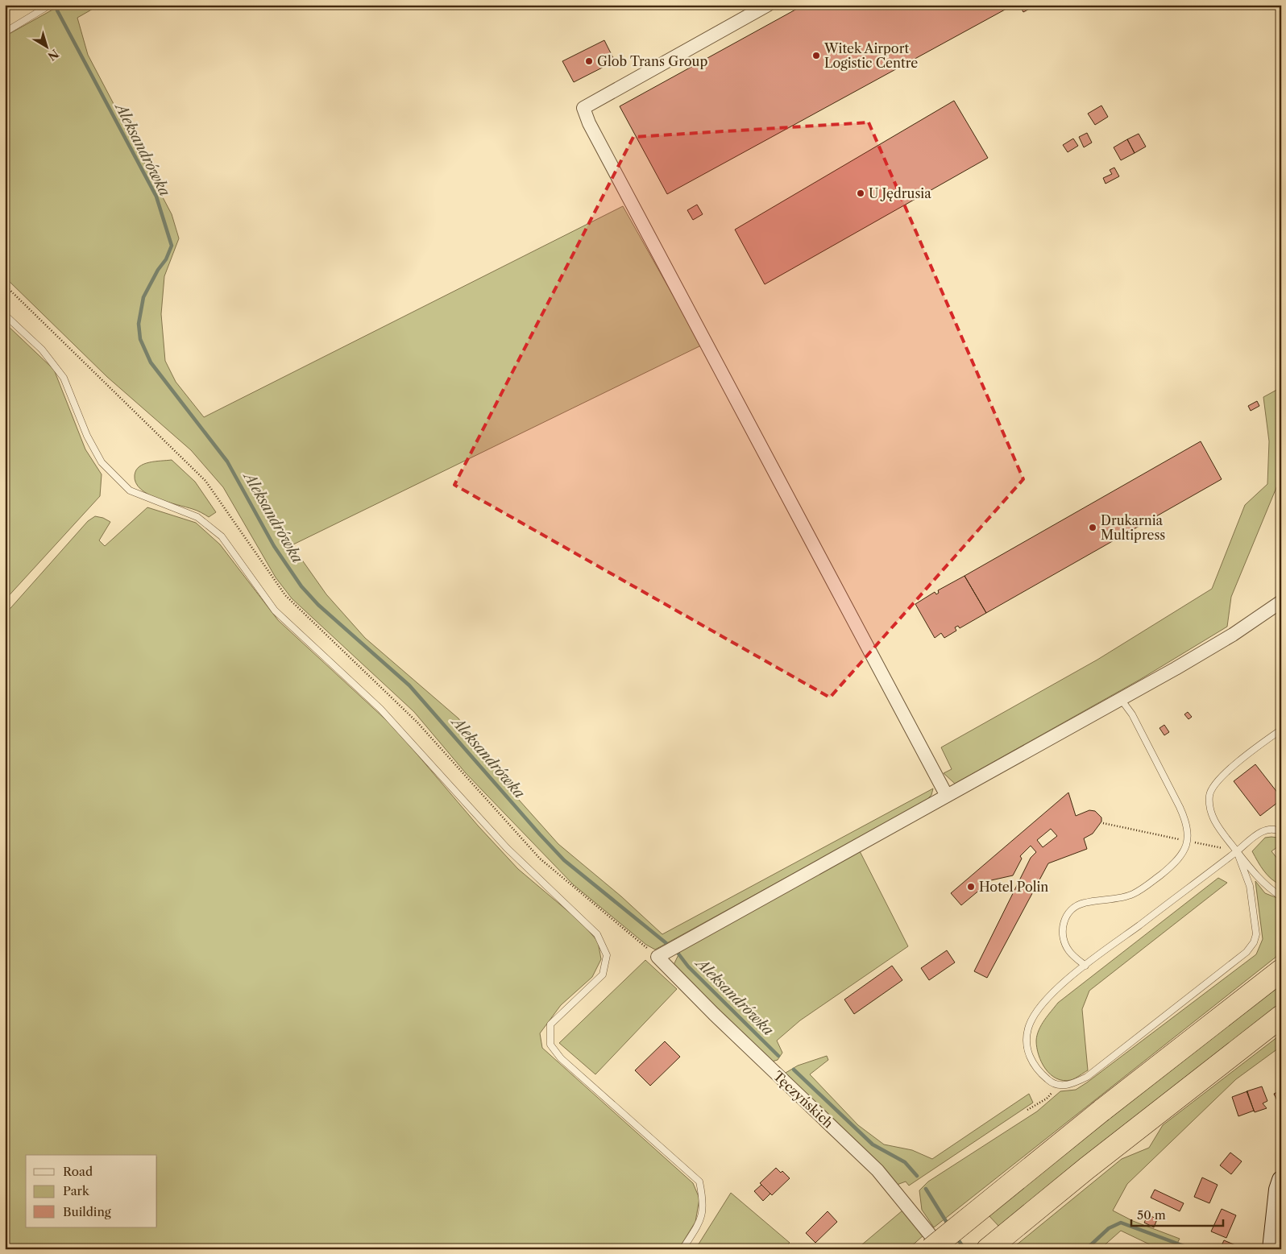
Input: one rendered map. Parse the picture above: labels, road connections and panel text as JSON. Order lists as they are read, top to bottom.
{
  "streets": {
    "street": ["Tęczyńskich"]
  },
  "water": ["Aleksandrówka"],
  "places": [
    "Witek Airport Logistic Centre",
    "Glob Trans Group",
    "U Jędrusia",
    "Drukarnia Multipress",
    "Hotel Polin"
  ],
  "legend": ["Road", "Park", "Building"],
  "scale_bar": "50 m",
  "north": "bottom right"
}
